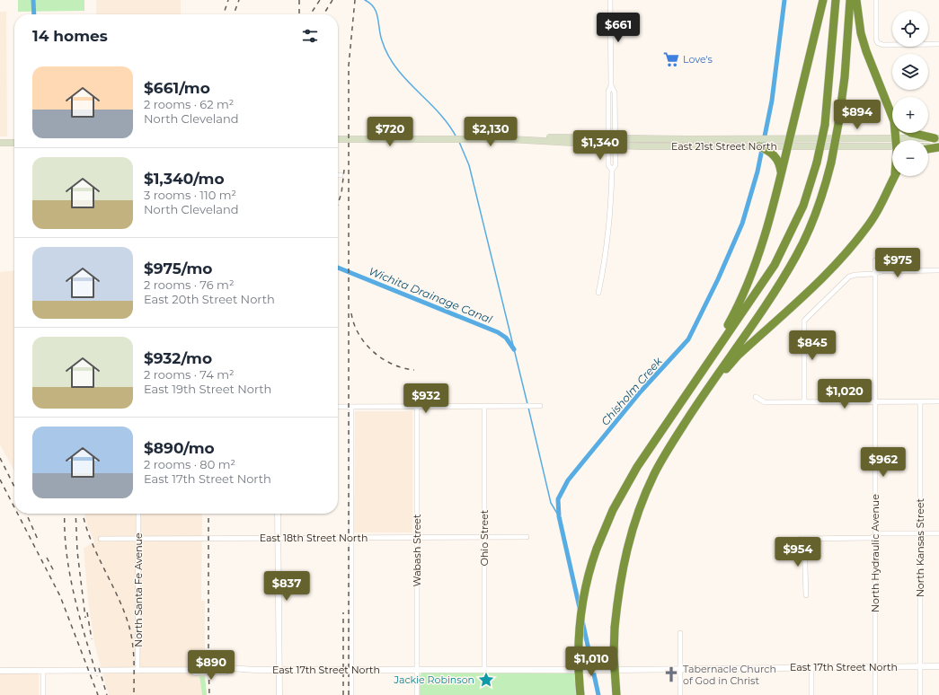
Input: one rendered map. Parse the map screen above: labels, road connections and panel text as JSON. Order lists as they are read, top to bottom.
{
  "streets": {
    "main road": ["East 21st Street North"],
    "street": [
      "East 18th Street North",
      "Ohio Street",
      "North Kansas Street",
      "Wabash Street",
      "North Hydraulic Avenue",
      "North Santa Fe Avenue",
      "East 17th Street North"
    ]
  },
  "crossings": [
    ["East 18th Street North", "Ohio Street"],
    ["East 18th Street North", "Wabash Street"],
    ["East 18th Street North", "North Santa Fe Avenue"],
    ["Ohio Street", "East 17th Street North"],
    ["North Kansas Street", "East 17th Street North"],
    ["Wabash Street", "East 17th Street North"],
    ["North Hydraulic Avenue", "East 17th Street North"],
    ["North Santa Fe Avenue", "East 17th Street North"]
  ],
  "water": ["Wichita Drainage Canal", "Chisholm Creek"],
  "places": {
    "supermarket": ["Love's"],
    "church": ["Tabernacle Church of God in Christ"],
    "place": ["Jackie Robinson"]
  },
  "page": {
    "map_buttons": ["+", "−"],
    "price": [
      "$661",
      "$894",
      "$720",
      "$2,130",
      "$1,340",
      "$975",
      "$845",
      "$1,020",
      "$932",
      "$962",
      "$954",
      "$837",
      "$1,010",
      "$890"
    ],
    "heading": "14 homes",
    "list": [
      {
        "name": "$661/mo",
        "note": "2 rooms · 62 m² · North Cleveland"
      },
      {
        "name": "$1,340/mo",
        "note": "3 rooms · 110 m² · North Cleveland"
      },
      {
        "name": "$975/mo",
        "note": "2 rooms · 76 m² · East 20th Street North"
      },
      {
        "name": "$932/mo",
        "note": "2 rooms · 74 m² · East 19th Street North"
      },
      {
        "name": "$890/mo",
        "note": "2 rooms · 80 m² · East 17th Street North"
      }
    ]
  }
}
